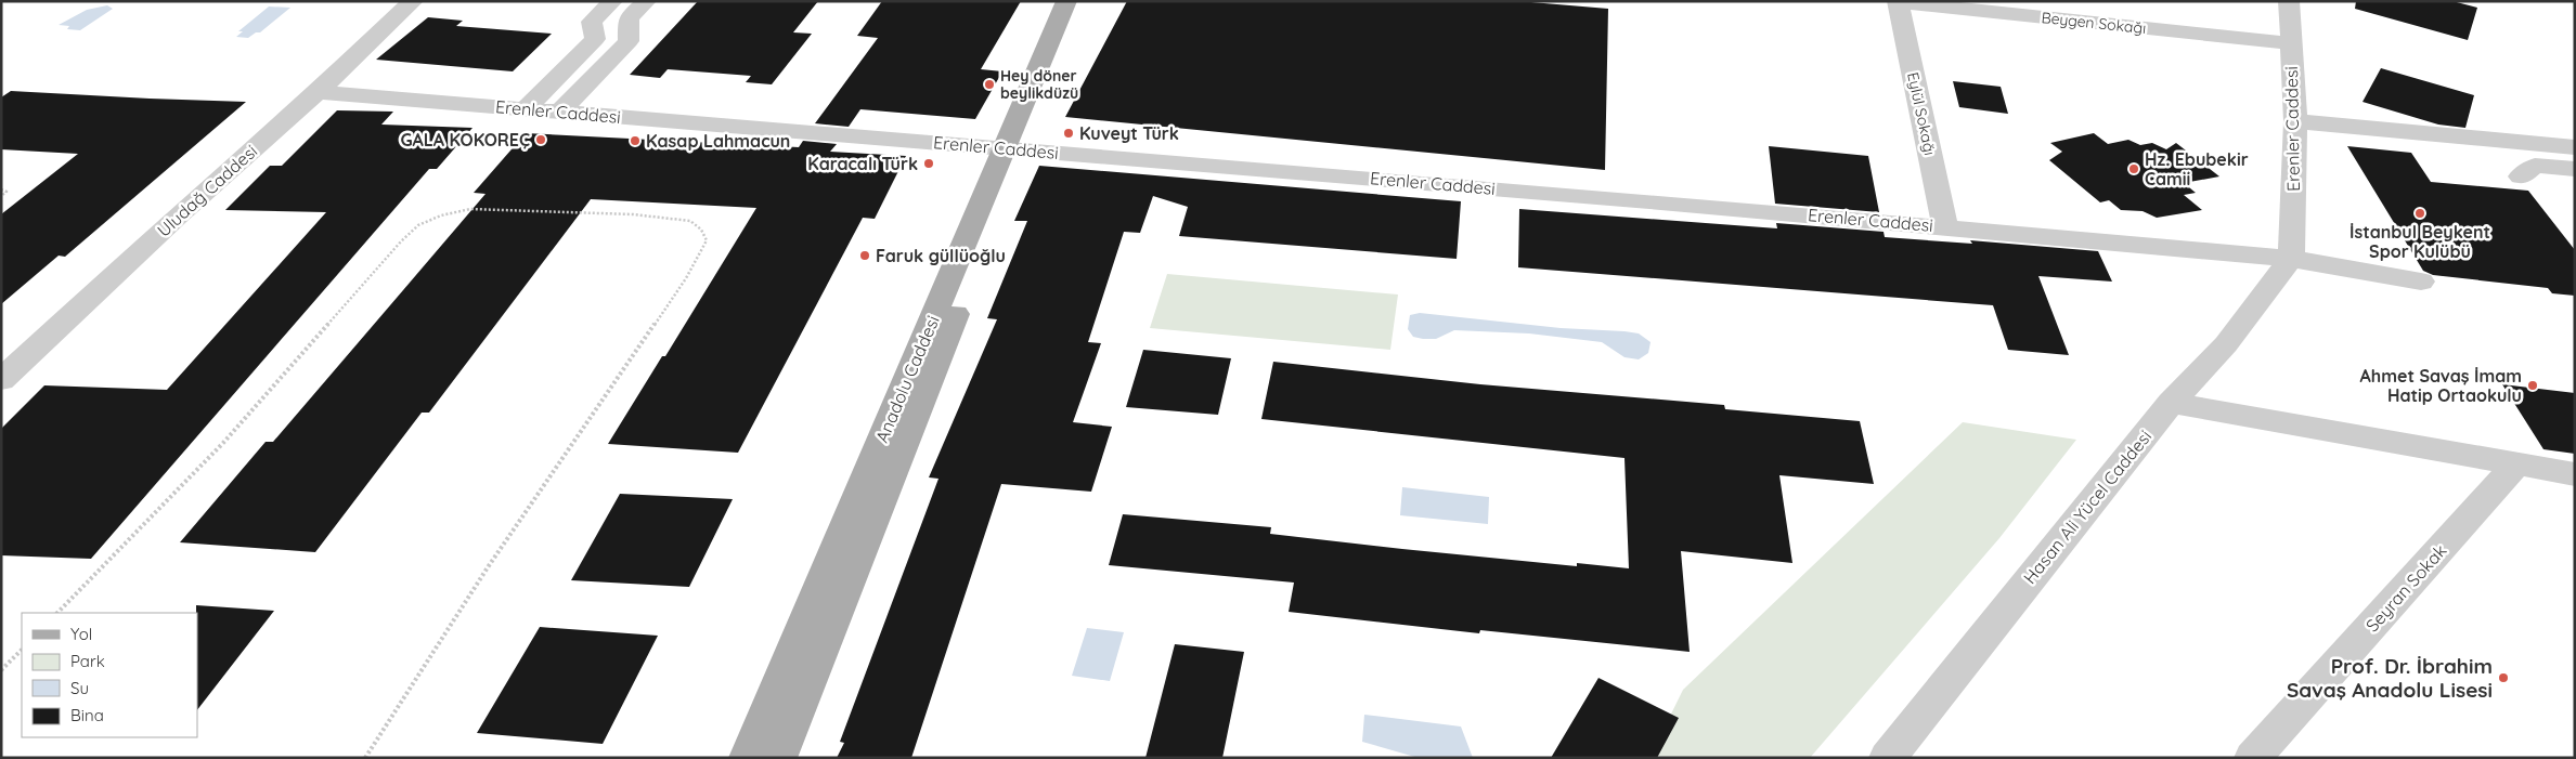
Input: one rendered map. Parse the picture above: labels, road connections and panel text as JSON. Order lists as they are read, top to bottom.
{
  "streets": {
    "main road": ["Anadolu Caddesi"],
    "street": [
      "Beygen Sokağı",
      "Erenler Caddesi",
      "Eylül Sokağı",
      "Uludağ Caddesi",
      "Hasan Ali Yücel Caddesi",
      "Seyran Sokak"
    ]
  },
  "crossings": [
    ["Beygen Sokağı", "Erenler Caddesi"],
    ["Beygen Sokağı", "Eylül Sokağı"],
    ["Erenler Caddesi", "Eylül Sokağı"],
    ["Erenler Caddesi", "Uludağ Caddesi"],
    ["Erenler Caddesi", "Anadolu Caddesi"],
    ["Erenler Caddesi", "Hasan Ali Yücel Caddesi"]
  ],
  "places": [
    "Hey döner beylikdüzü",
    "Kuveyt Türk",
    "GALA KOKOREÇ",
    "Kasap Lahmacun",
    "Karacalı Türk",
    "Hz. Ebubekir Camii",
    "İstanbul Beykent Spor Kulübü",
    "Faruk güllüoğlu",
    "Ahmet Savaş İmam Hatip Ortaokulu",
    "Prof. Dr. İbrahim Savaş Anadolu Lisesi"
  ],
  "legend": [
    "Yol",
    "Park",
    "Su",
    "Bina"
  ]
}
